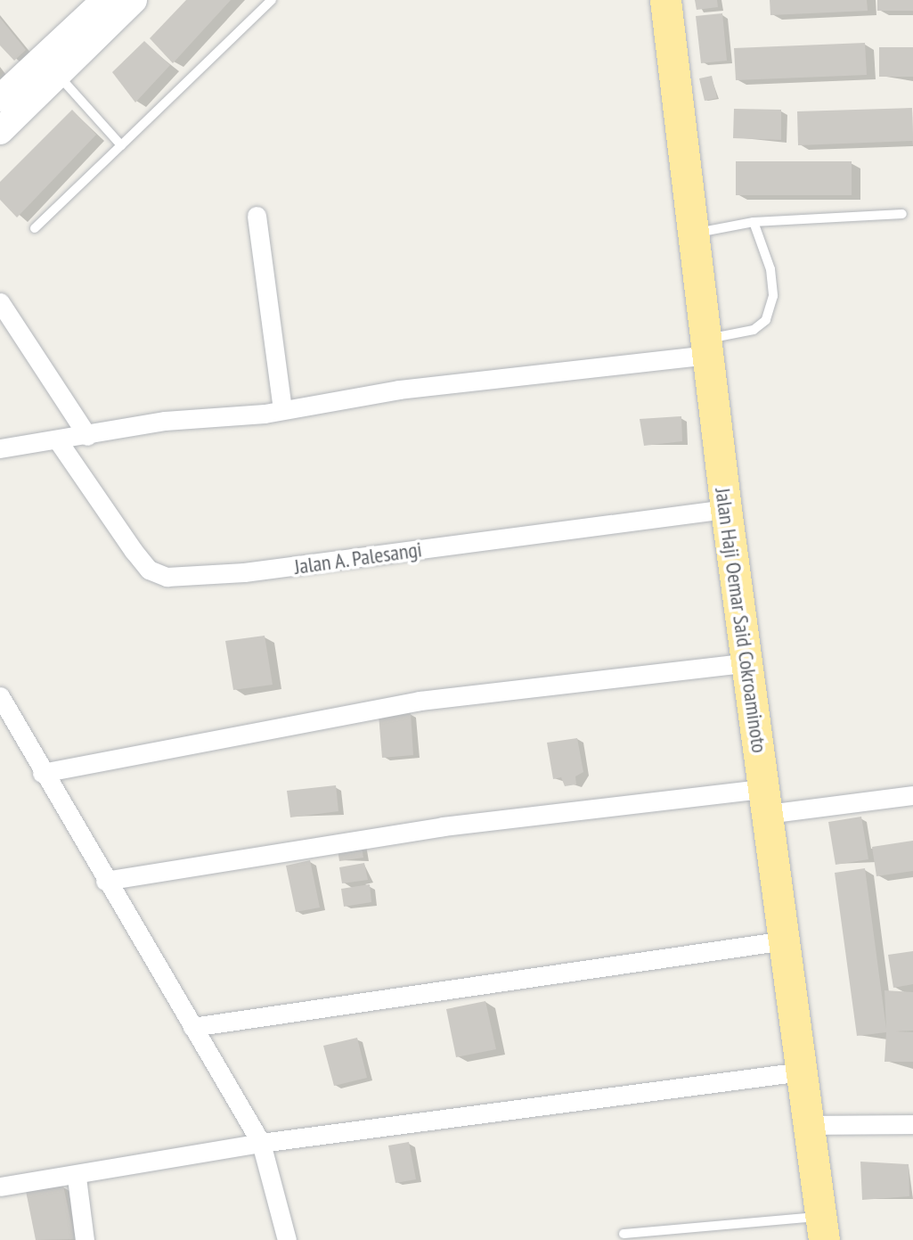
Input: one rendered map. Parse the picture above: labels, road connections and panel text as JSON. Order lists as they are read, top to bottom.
{
  "streets": {
    "highway": ["Jalan Haji Oemar Said Cokroaminoto"],
    "street": ["Jalan A. Palesangi"]
  },
  "crossings": [
    ["Jalan A. Palesangi", "Jalan Haji Oemar Said Cokroaminoto"]
  ]
}
